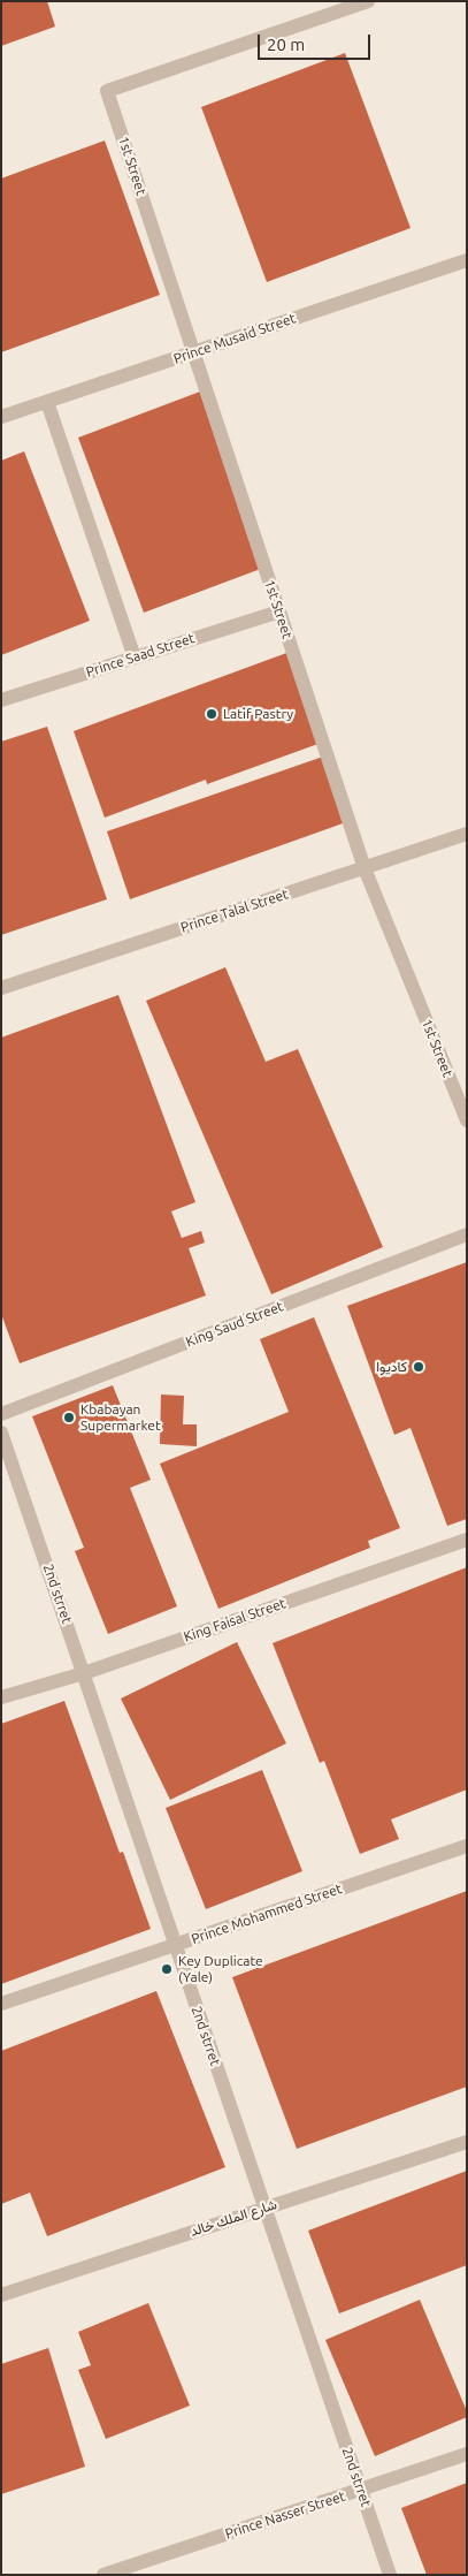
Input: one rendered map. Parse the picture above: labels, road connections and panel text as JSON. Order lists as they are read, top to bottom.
{
  "streets": {
    "street": [
      "1st Street",
      "Prince Musaid Street",
      "Prince Saad Street",
      "Prince Talal Street",
      "King Saud Street",
      "2nd strret",
      "King Faisal Street",
      "Prince Mohammed Street",
      "شارع الملك خالد",
      "Prince Nasser Street"
    ]
  },
  "crossings": [
    ["1st Street", "Prince Musaid Street"],
    ["1st Street", "Prince Saad Street"],
    ["1st Street", "Prince Talal Street"],
    ["2nd strret", "King Faisal Street"],
    ["2nd strret", "Prince Mohammed Street"],
    ["2nd strret", "شارع الملك خالد"],
    ["2nd strret", "Prince Nasser Street"]
  ],
  "places": [
    "Latif Pastry",
    "كاديوا",
    "Kbabayan Supermarket",
    "Key Duplicate (Yale)"
  ],
  "scale_bar": "20 m"
}
